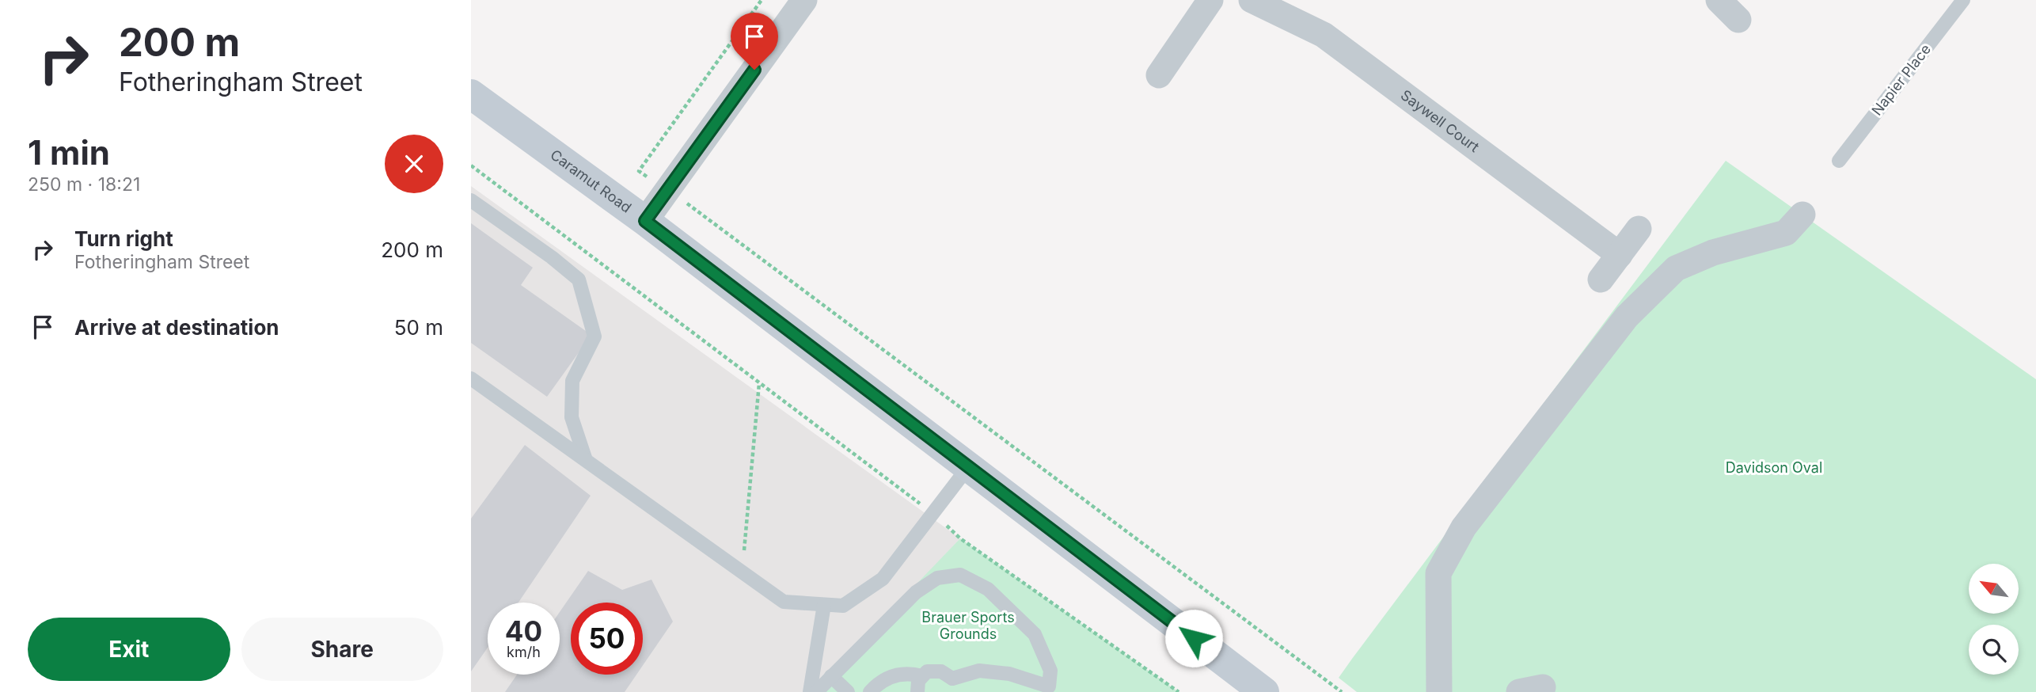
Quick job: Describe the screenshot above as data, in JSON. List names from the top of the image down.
{
  "streets": {
    "main road": ["Caramut Road"],
    "street": ["Saywell Court"],
    "lane": ["Napier Place"]
  },
  "parks": ["Davidson Oval", "Brauer Sports Grounds"],
  "north": "top left",
  "page": {
    "turn": ["200 m", "Fotheringham Street"],
    "heading": ["1 min", "250 m · 18:21"],
    "list": [
      {
        "name": "Turn right",
        "note": "Fotheringham Street",
        "value": "200 m"
      },
      {
        "name": "Arrive at destination",
        "value": "50 m"
      }
    ],
    "speed": "40 km/h",
    "limit": "50",
    "buttons": ["Exit", "Share"]
  }
}
